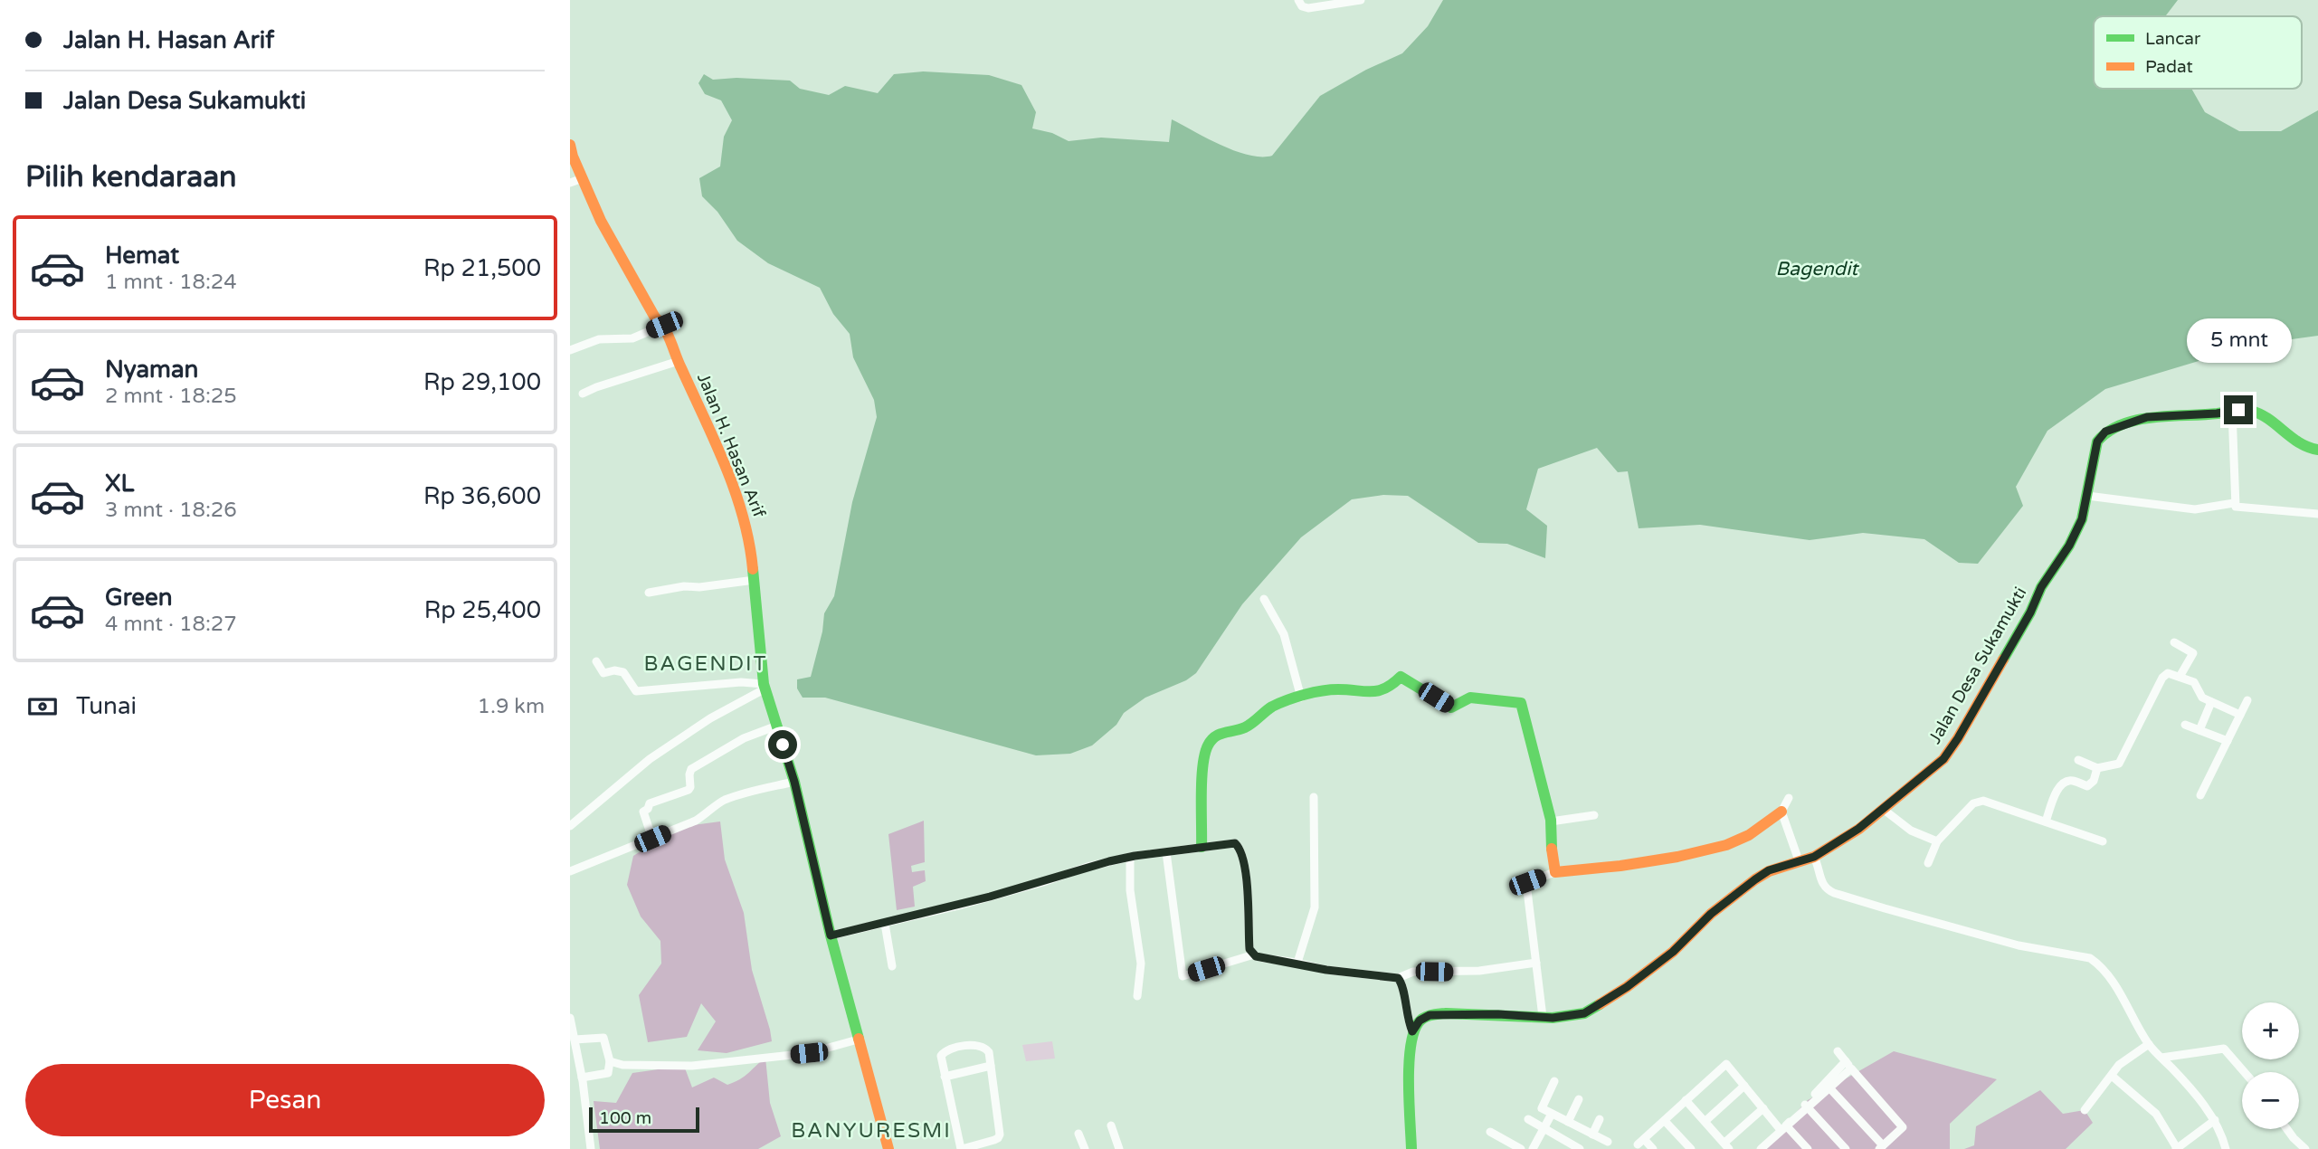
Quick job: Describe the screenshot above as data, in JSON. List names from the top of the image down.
{
  "streets": {
    "street": ["Jalan H. Hasan Arif", "Jalan Desa Sukamukti"]
  },
  "districts": ["BAGENDIT", "BANYURESMI"],
  "water": ["Bagendit"],
  "legend": ["Lancar", "Padat"],
  "scale_bar": "100 m",
  "page": {
    "banner": ["Jalan H. Hasan Arif", "Jalan Desa Sukamukti"],
    "heading": "Pilih kendaraan",
    "list": [
      {
        "name": "Hemat",
        "note": "1 mnt · 18:24",
        "value": "Rp 21,500"
      },
      {
        "name": "Nyaman",
        "note": "2 mnt · 18:25",
        "value": "Rp 29,100"
      },
      {
        "name": "XL",
        "note": "3 mnt · 18:26",
        "value": "Rp 36,600"
      },
      {
        "name": "Green",
        "note": "4 mnt · 18:27",
        "value": "Rp 25,400"
      }
    ],
    "bubble": "5 mnt",
    "pay": ["Tunai", "1.9 km"],
    "map_buttons": ["+", "−"],
    "buttons": "Pesan",
    "scale": "100 m"
  }
}
